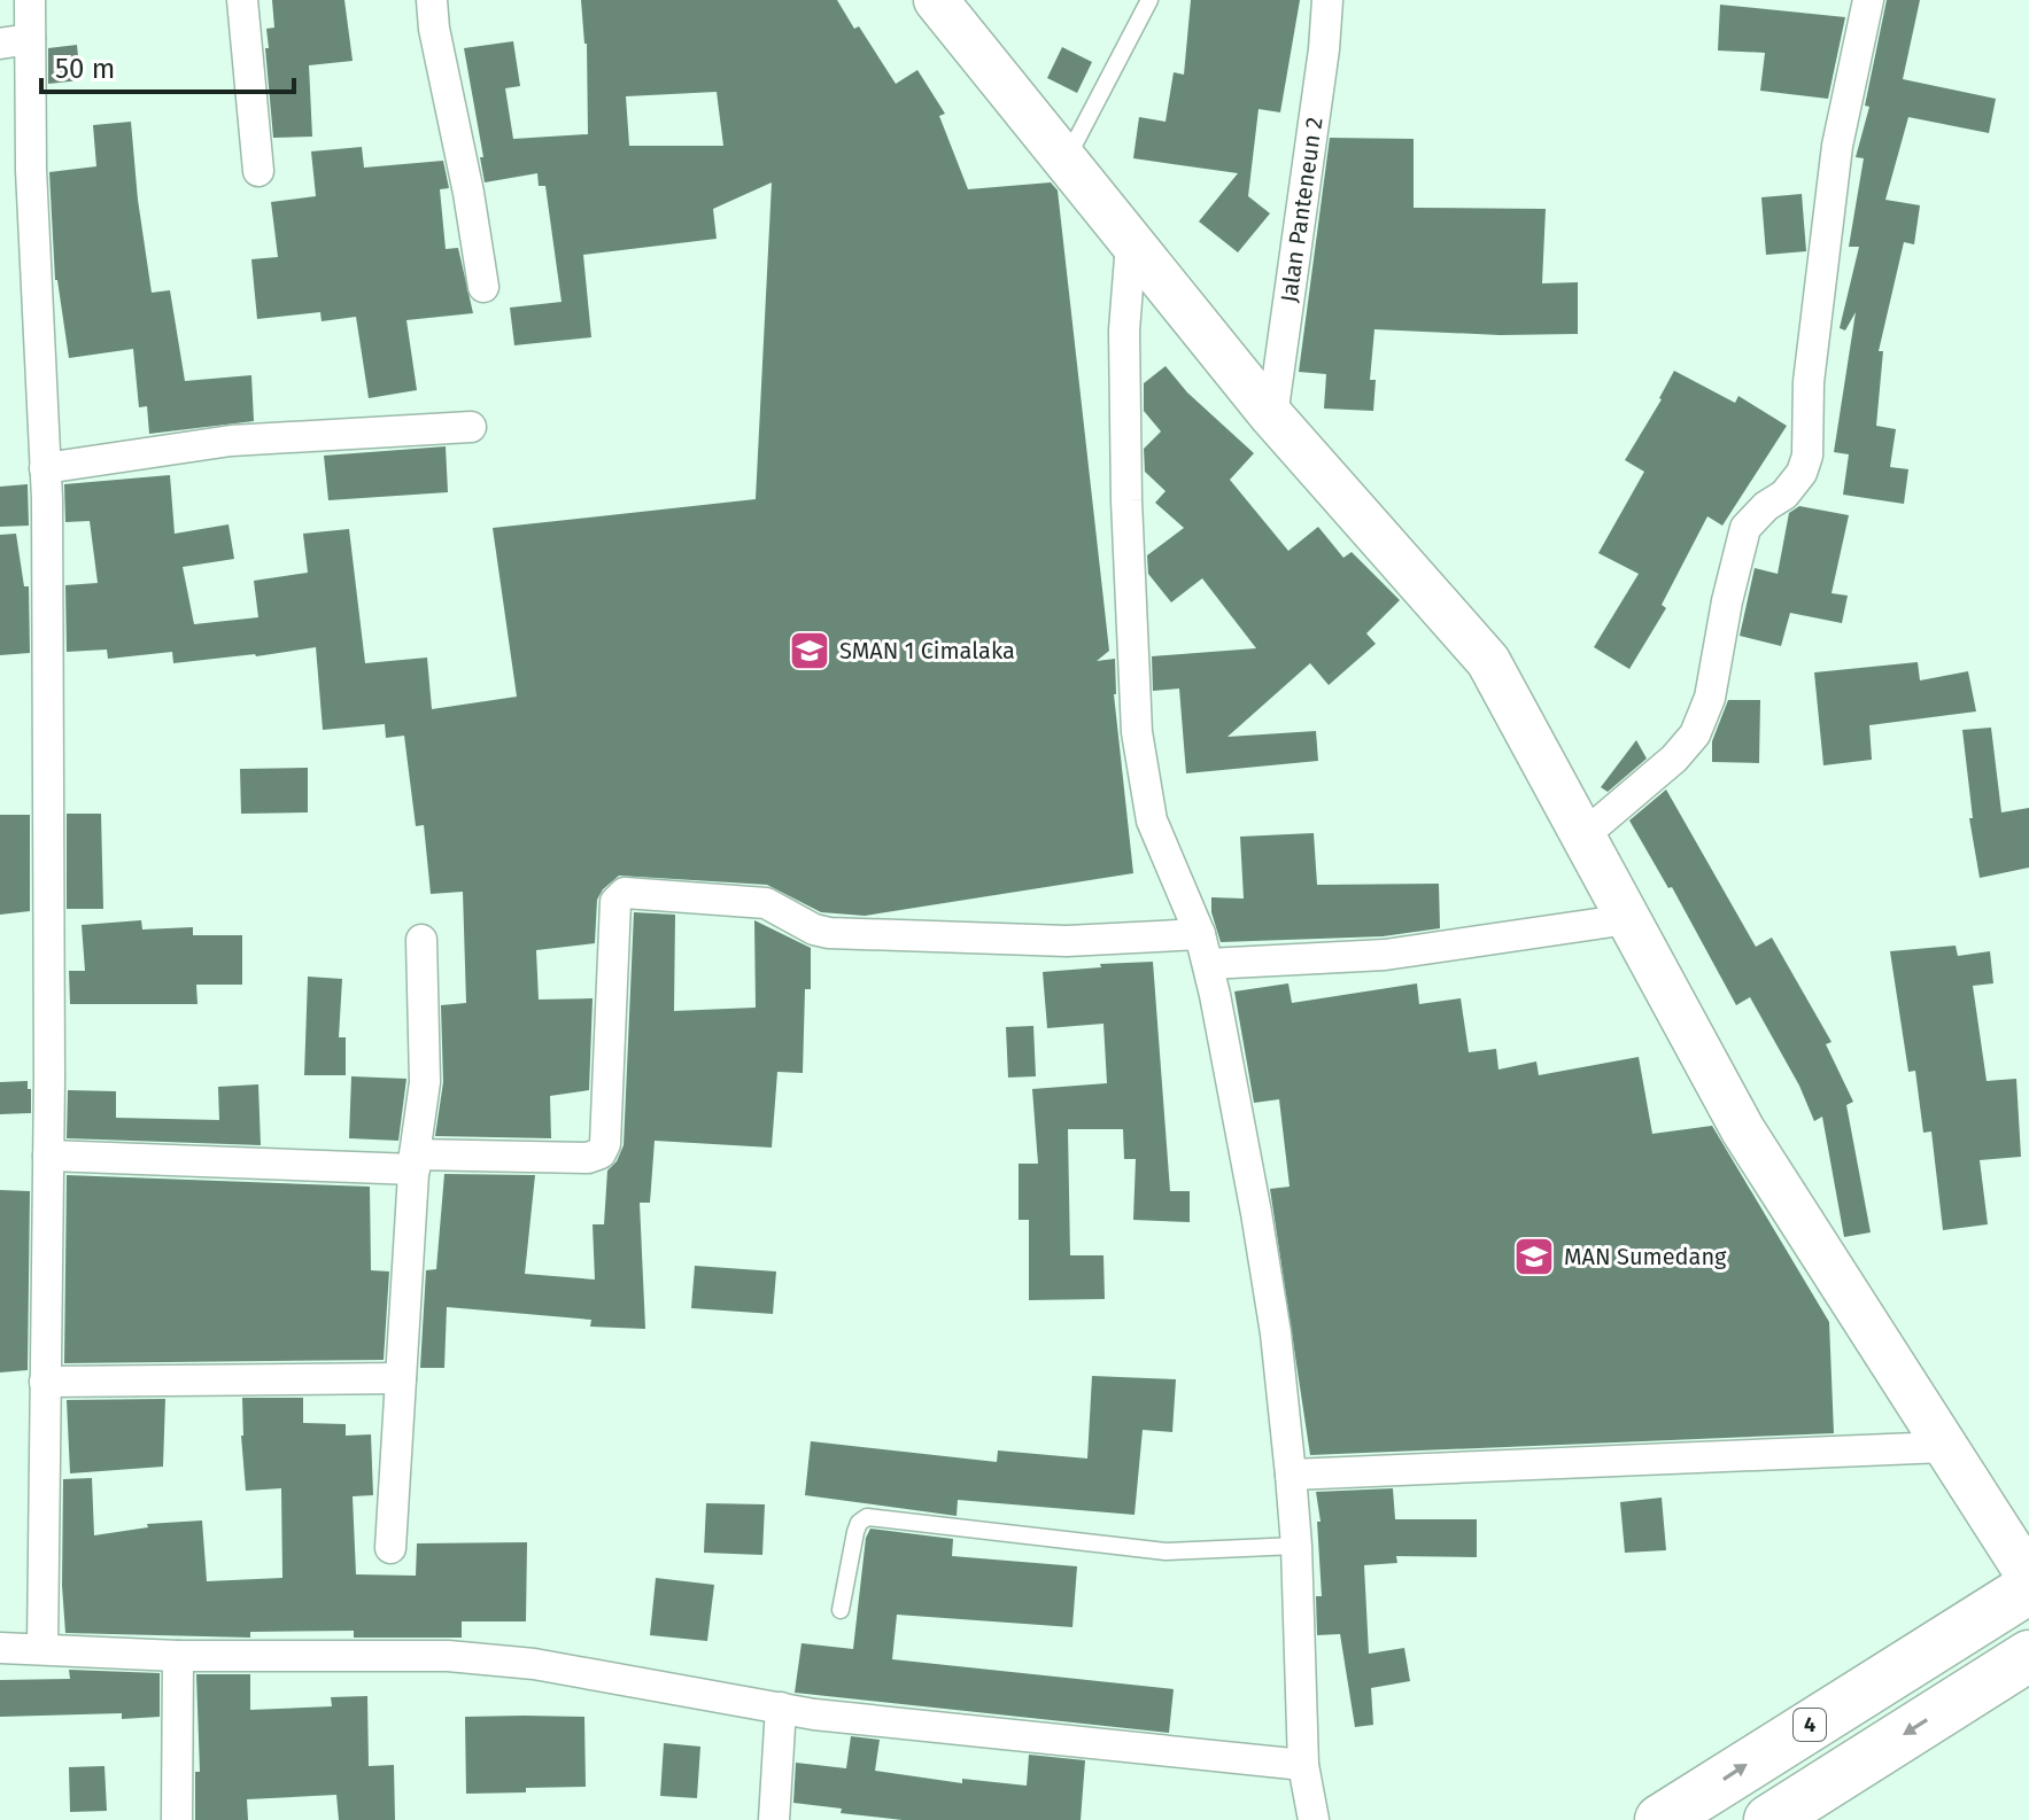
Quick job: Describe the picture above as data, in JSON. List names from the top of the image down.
{
  "streets": {
    "highway": ["4"],
    "street": ["Jalan Panteneun 2"]
  },
  "places": {
    "school or university": ["SMAN 1 Cimalaka", "MAN Sumedang"]
  },
  "scale_bar": "50 m"
}
